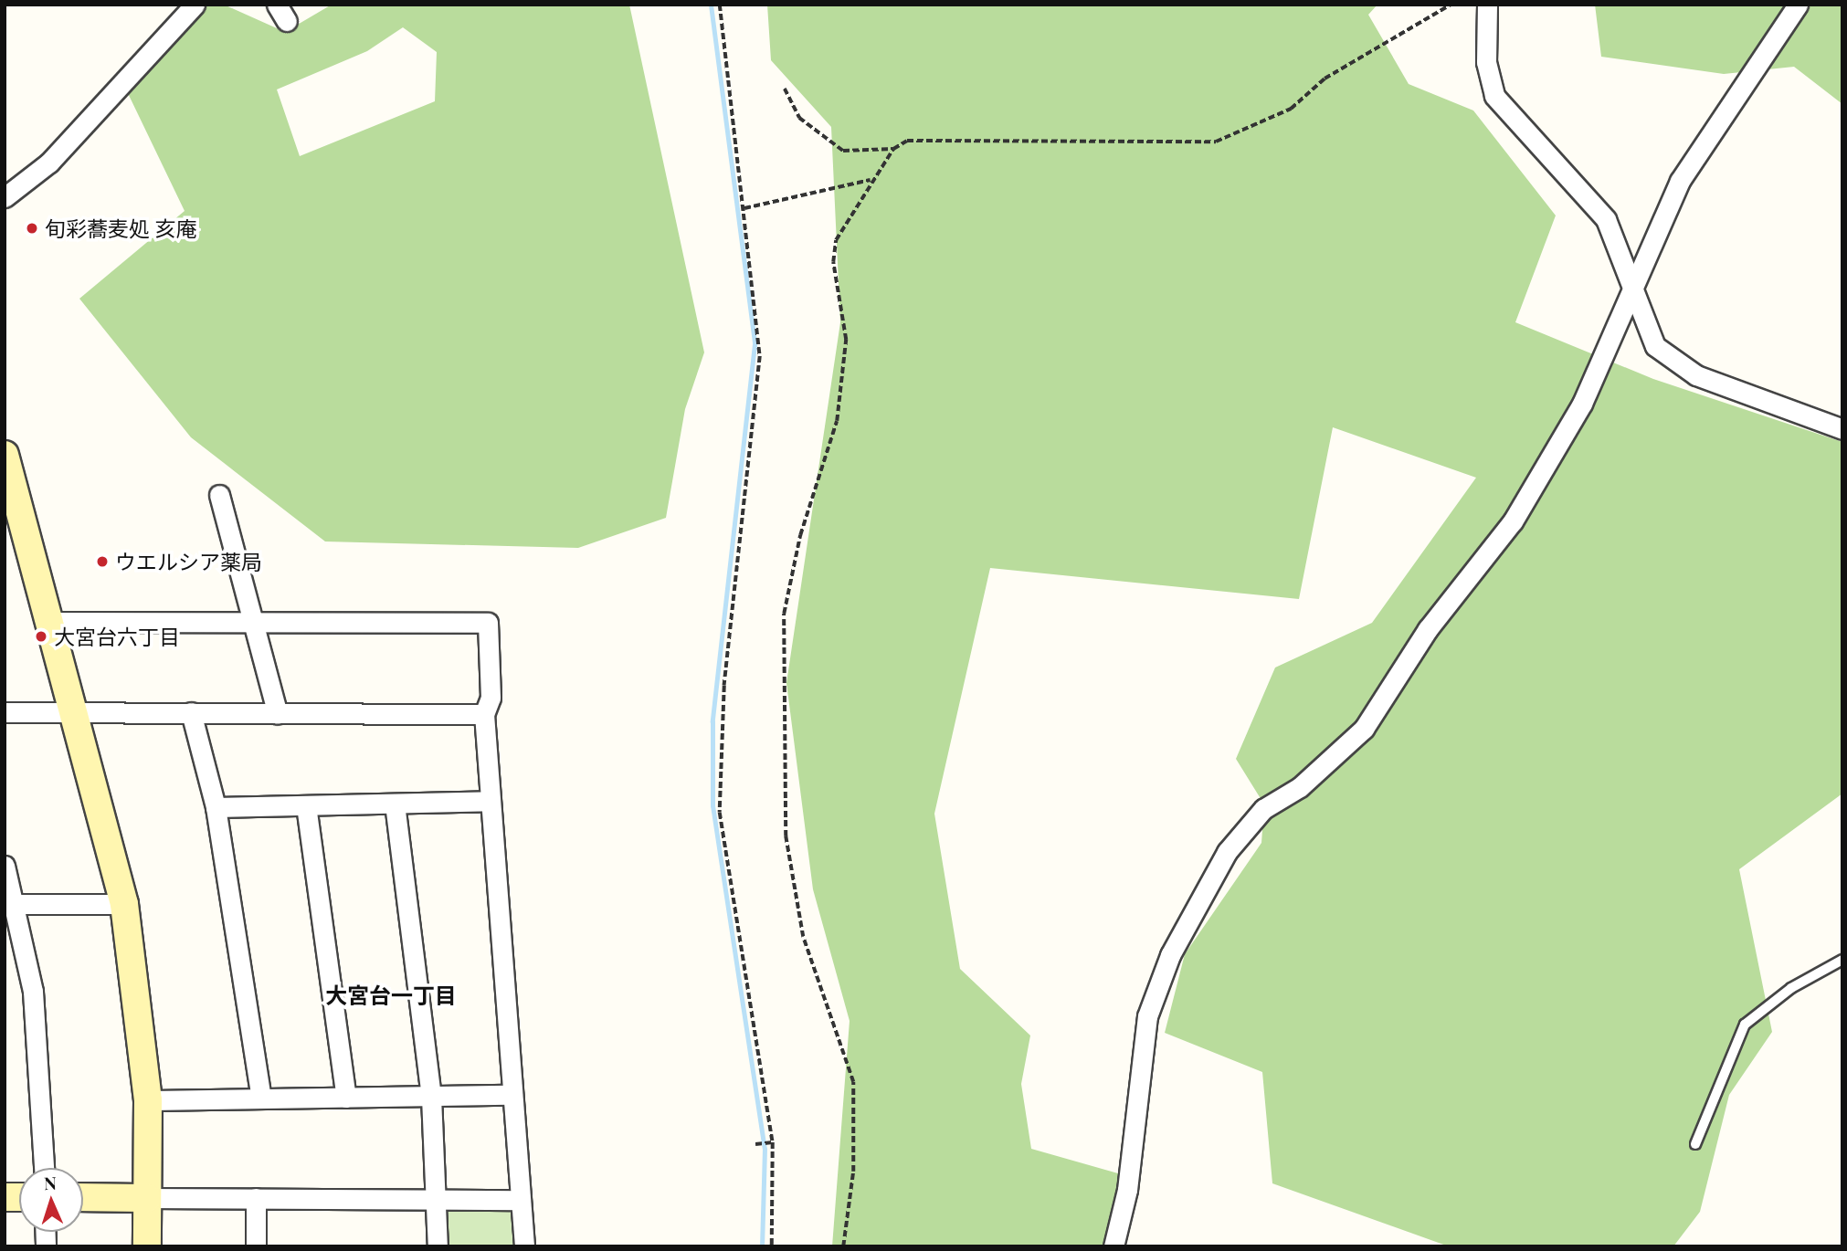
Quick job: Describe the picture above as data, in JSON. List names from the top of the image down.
{
  "districts": ["大宮台一丁目"],
  "places": ["旬彩蕎麦処 亥庵", "ウエルシア薬局", "大宮台六丁目"],
  "north": "top"
}
